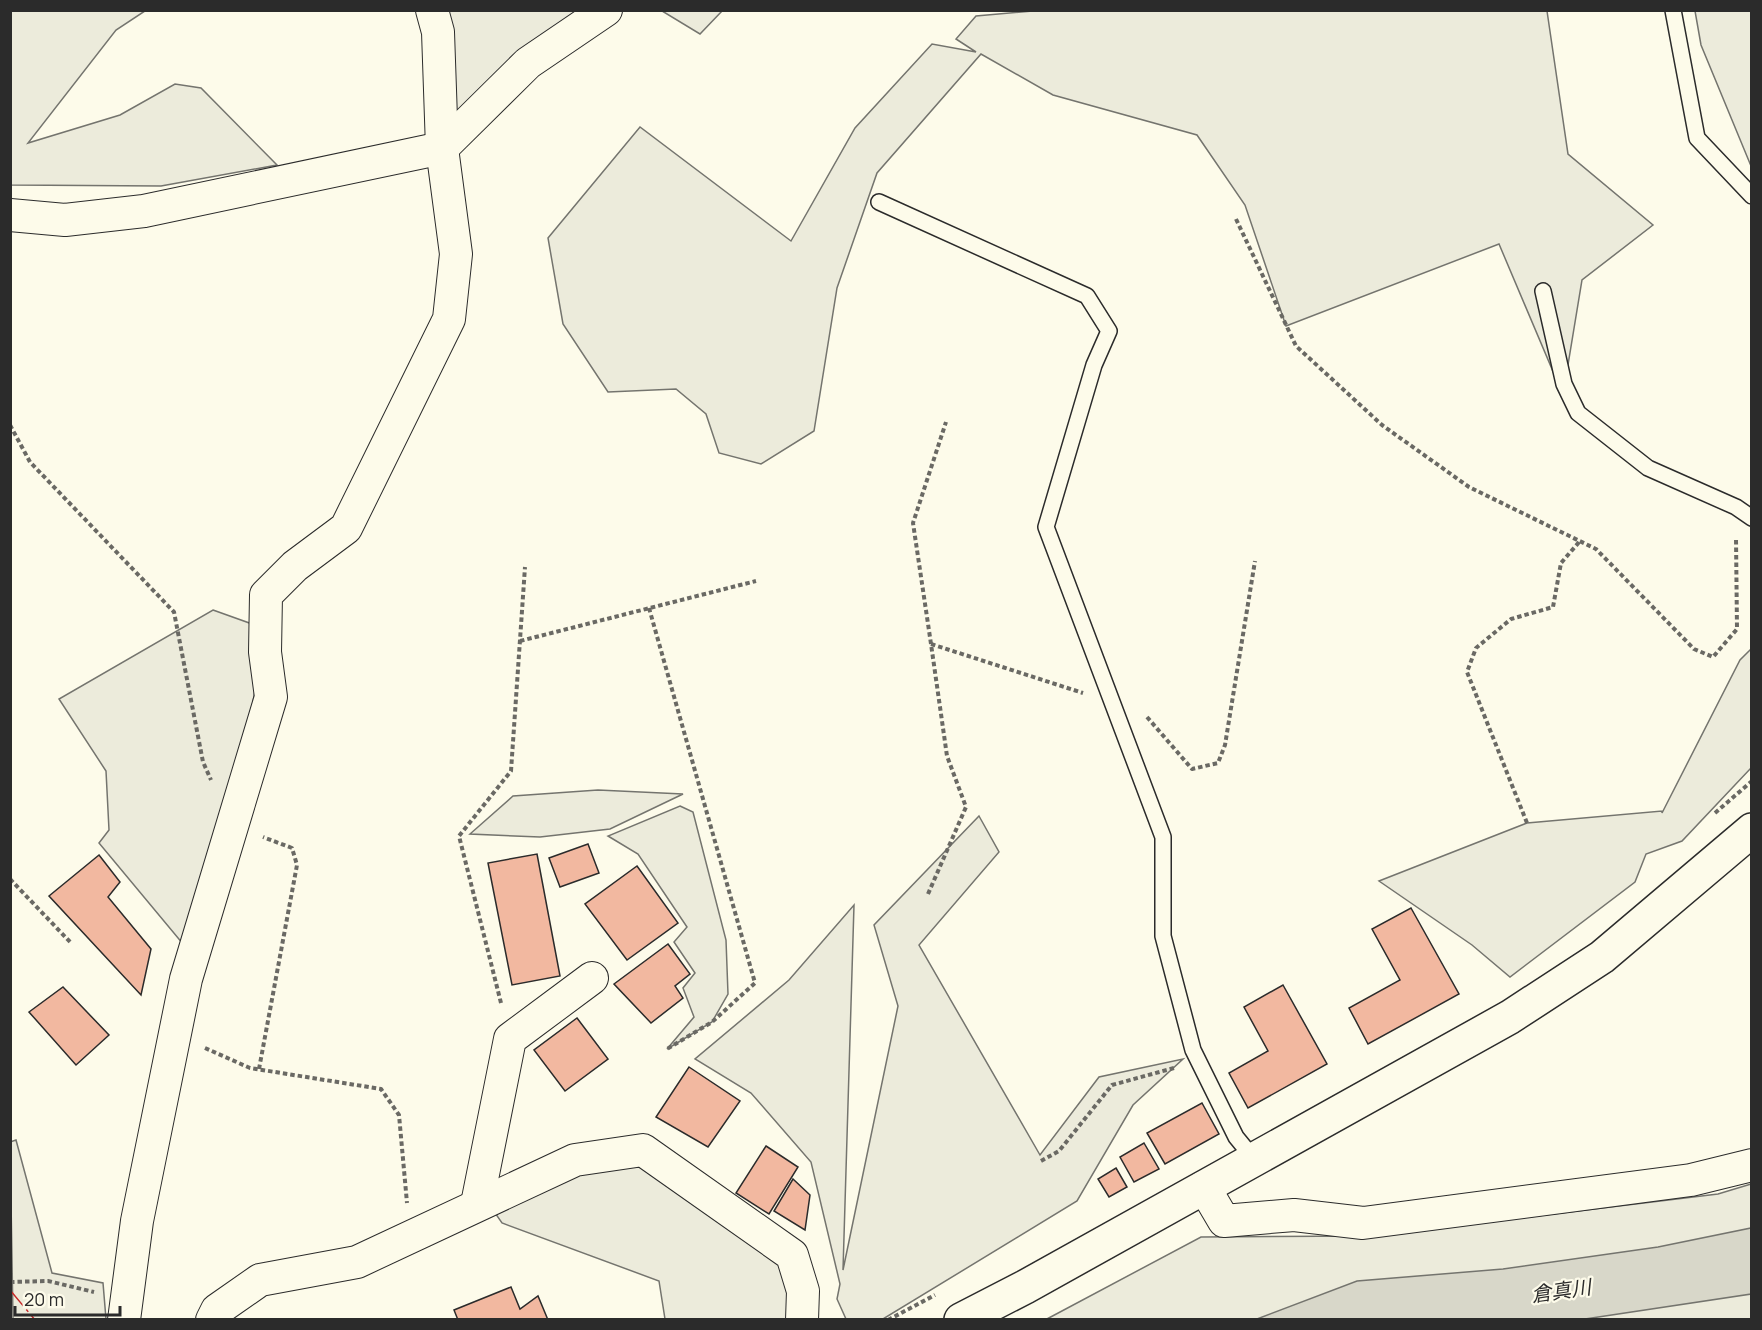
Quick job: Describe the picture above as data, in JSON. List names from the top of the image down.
{
  "water": ["倉真川"],
  "scale_bar": "20 m"
}
